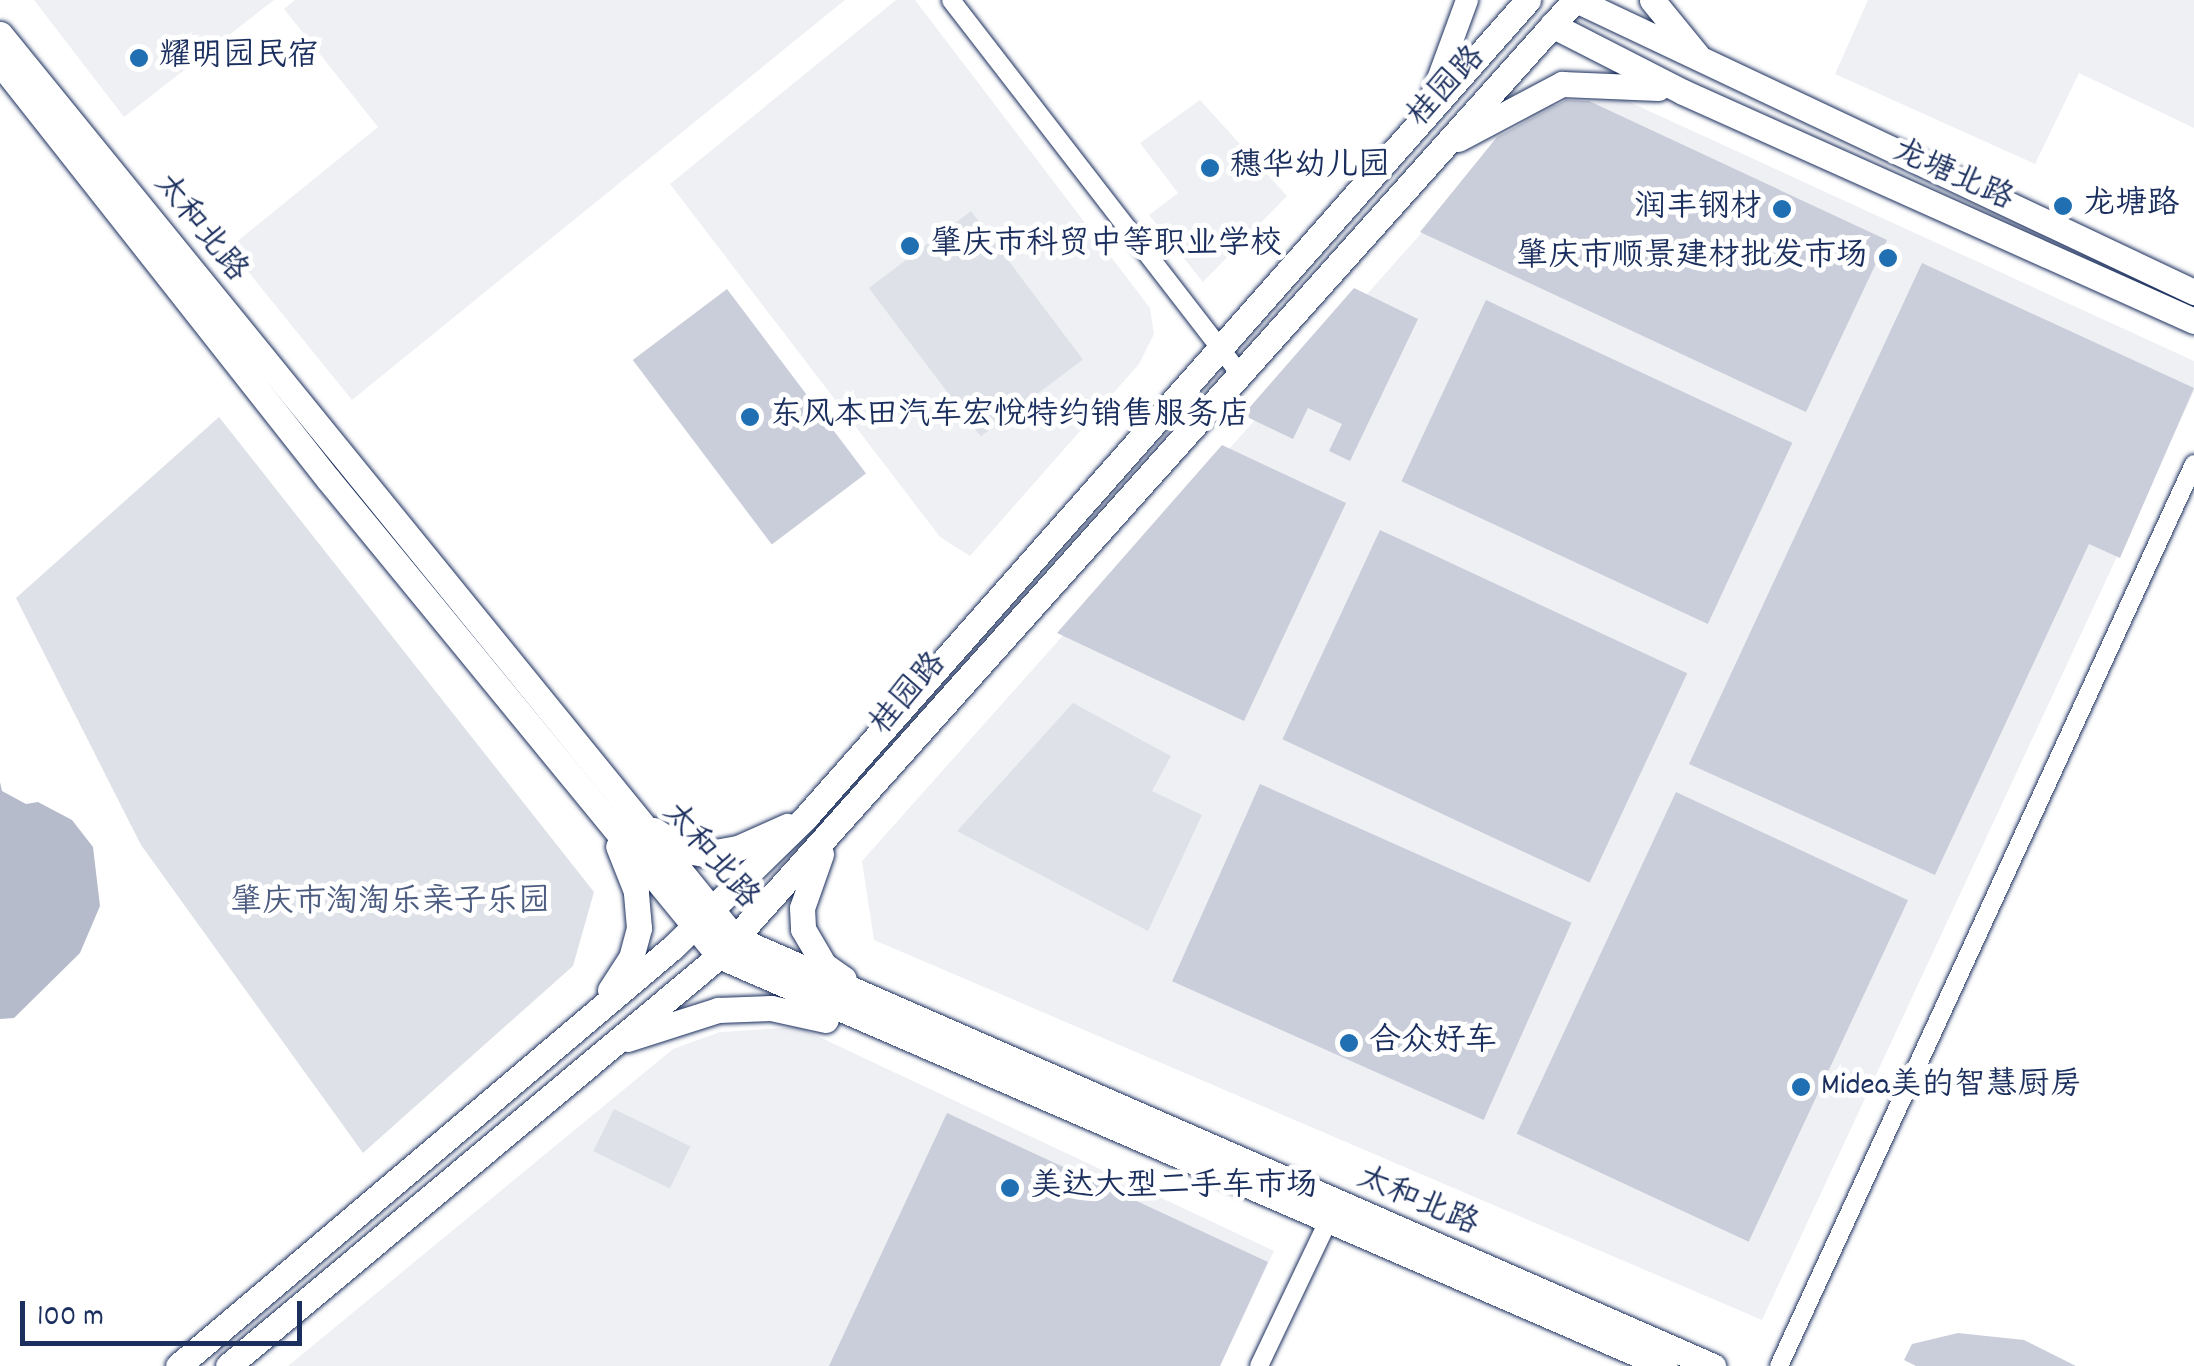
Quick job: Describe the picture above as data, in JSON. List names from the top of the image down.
{
  "streets": {
    "main road": ["桂园路", "龙塘北路", "太和北路"]
  },
  "crossings": [
    ["桂园路", "龙塘北路"],
    ["桂园路", "太和北路"]
  ],
  "parks": ["肇庆市淘淘乐亲子乐园"],
  "places": [
    "耀明园民宿",
    "穗华幼儿园",
    "龙塘路",
    "润丰钢材",
    "肇庆市科贸中等职业学校",
    "肇庆市顺景建材批发市场",
    "东风本田汽车宏悦特约销售服务店",
    "合众好车",
    "Midea美的智慧厨房",
    "美达大型二手车市场"
  ],
  "scale_bar": "100 m"
}
